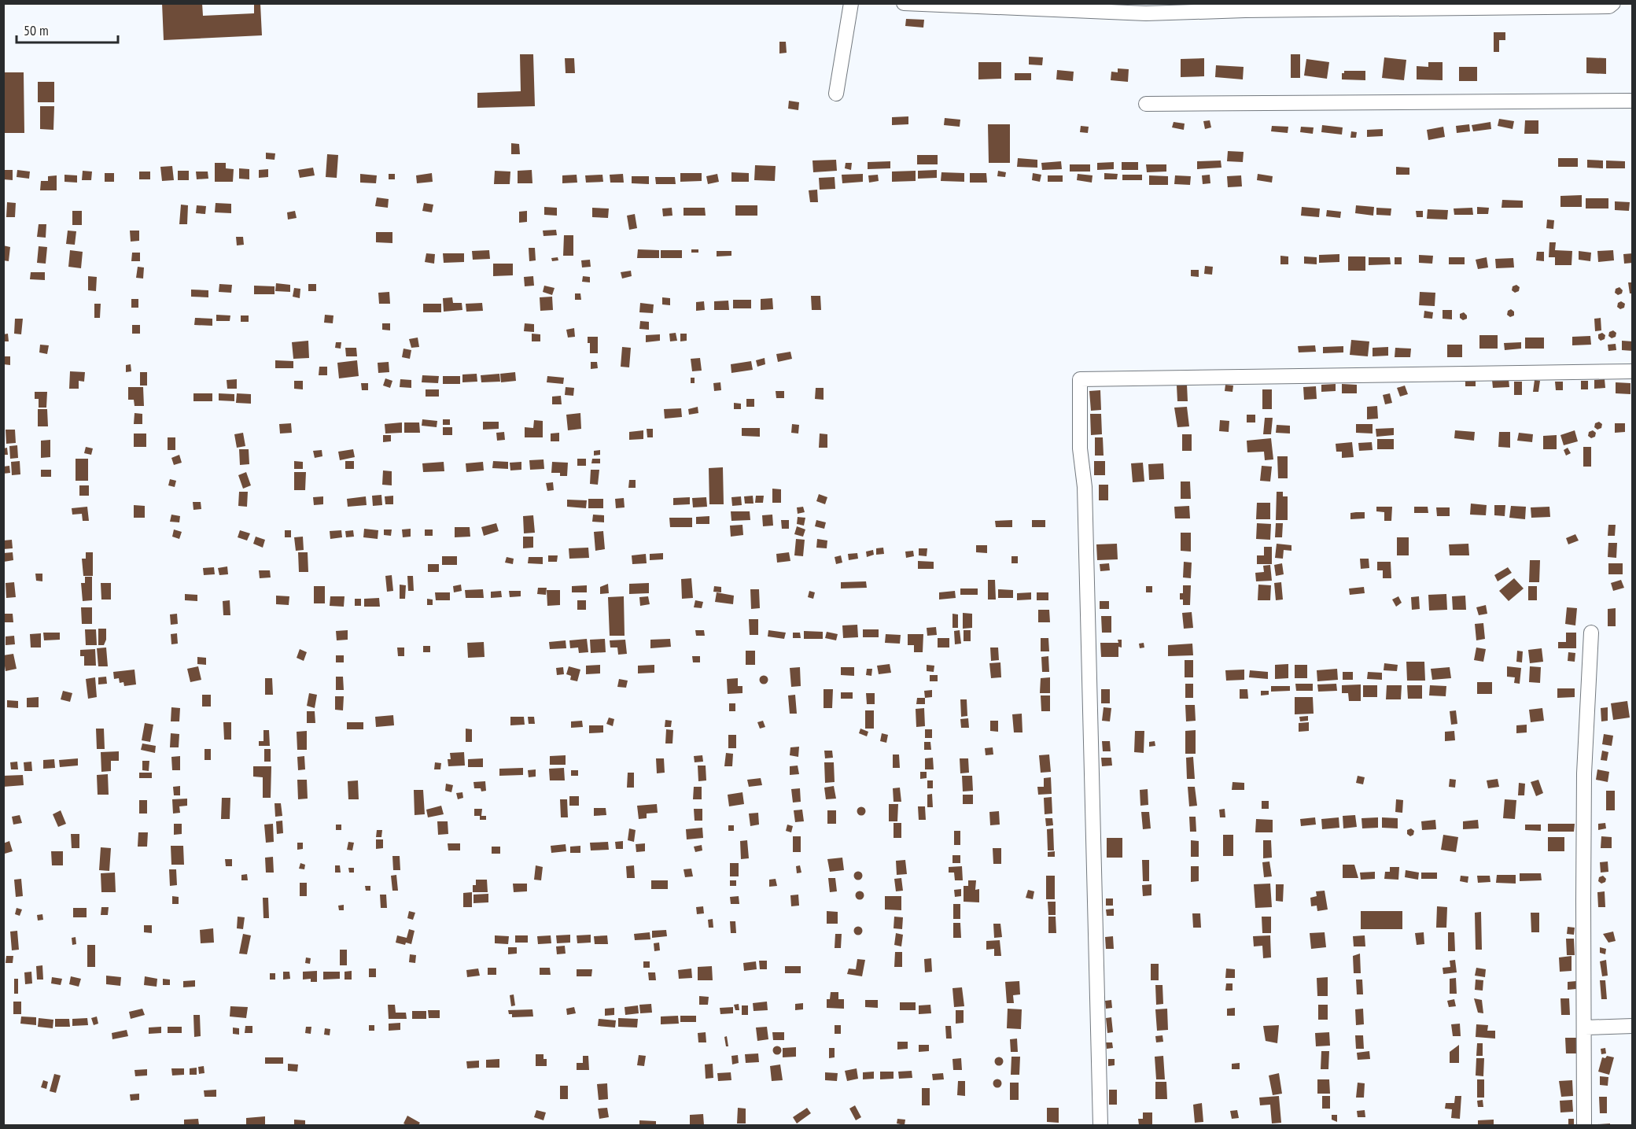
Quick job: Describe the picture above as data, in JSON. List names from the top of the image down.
{
  "scale_bar": "50 m"
}
